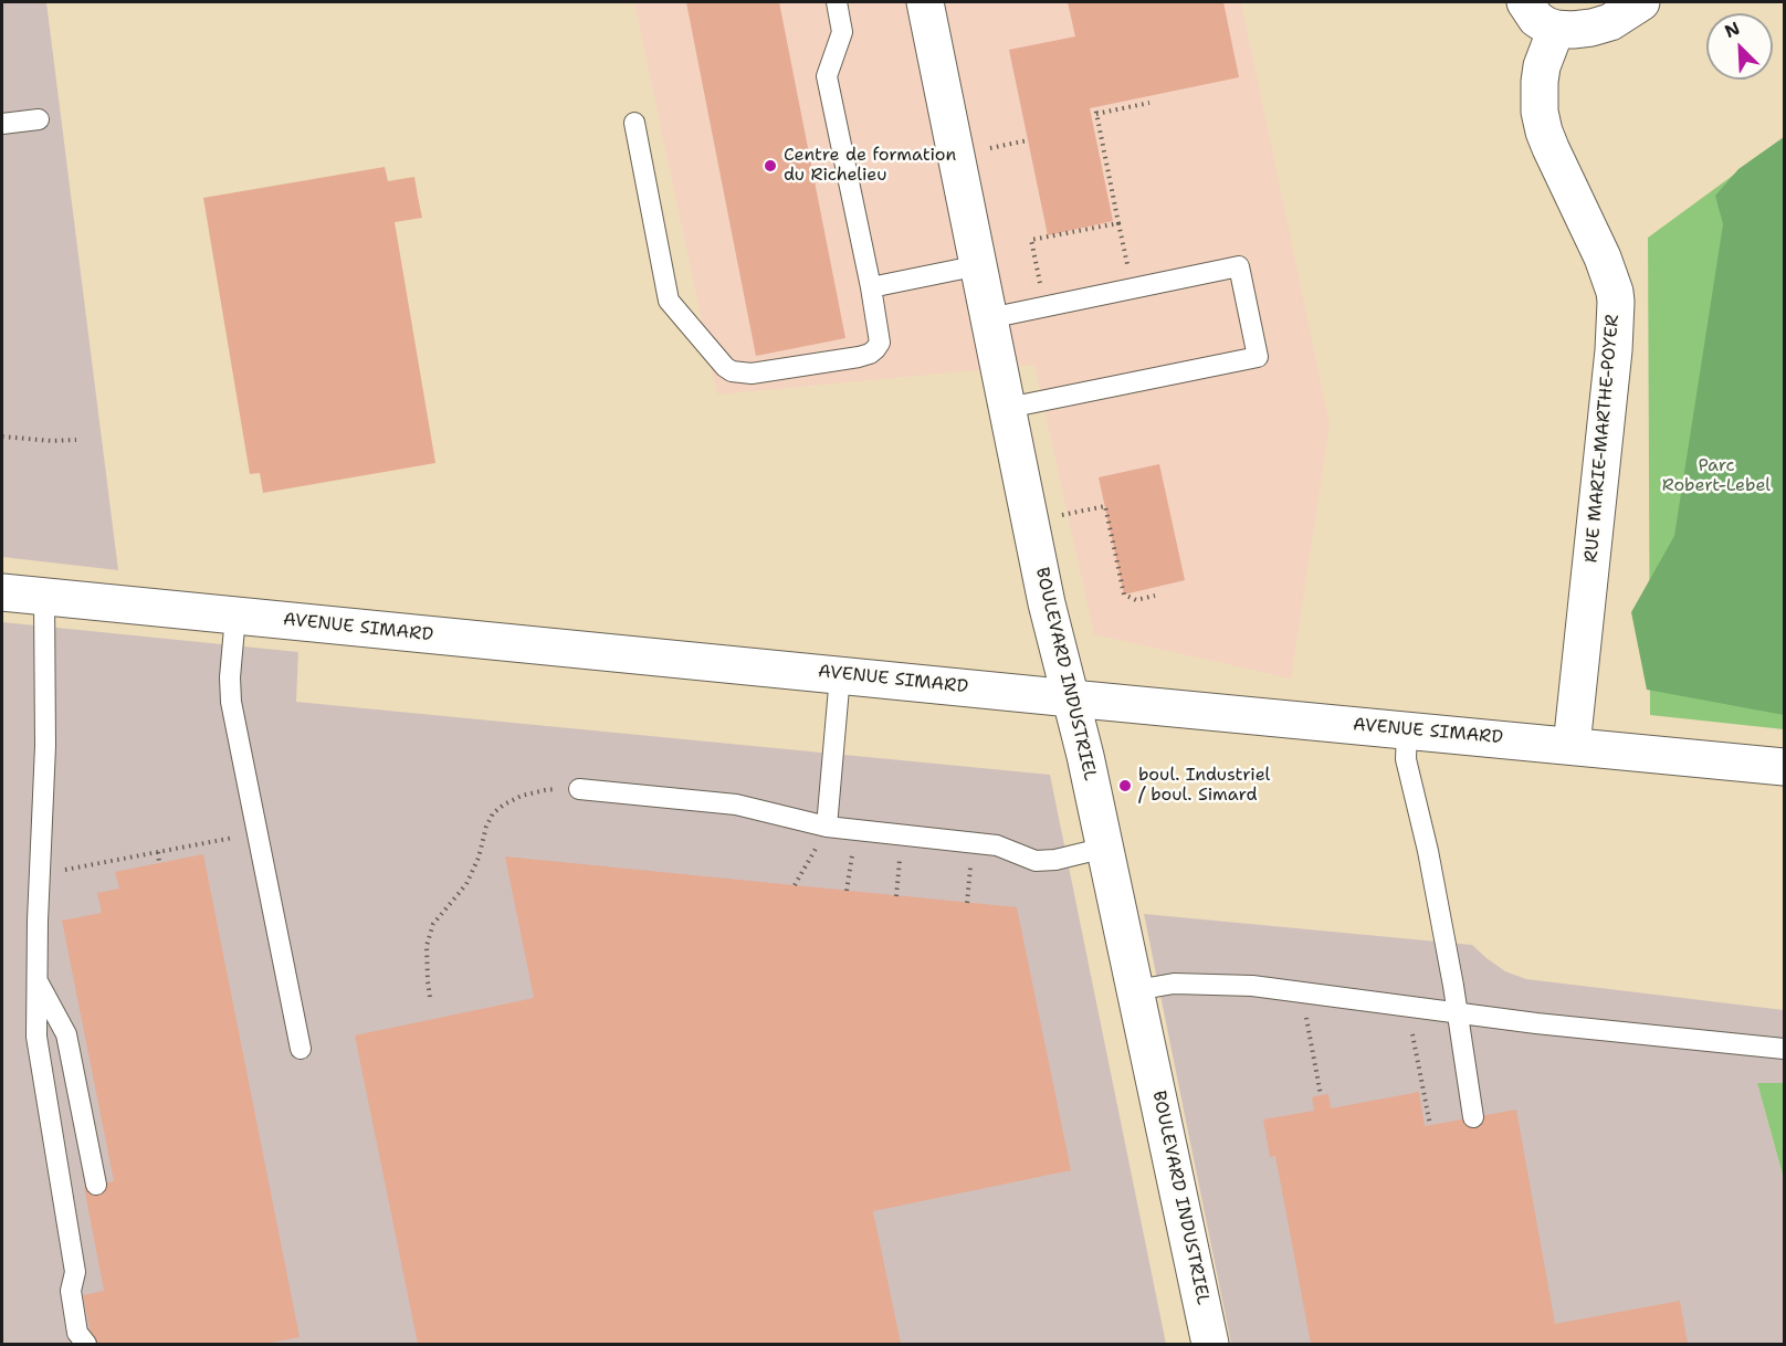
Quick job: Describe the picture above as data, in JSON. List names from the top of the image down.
{
  "streets": {
    "street": ["RUE MARIE-MARTHE-POYER", "AVENUE SIMARD", "BOULEVARD INDUSTRIEL"]
  },
  "crossings": [
    ["RUE MARIE-MARTHE-POYER", "AVENUE SIMARD"],
    ["AVENUE SIMARD", "BOULEVARD INDUSTRIEL"]
  ],
  "parks": ["Parc Robert-Lebel"],
  "places": ["Centre de formation du Richelieu", "boul. Industriel / boul. Simard"],
  "north": "top left"
}
